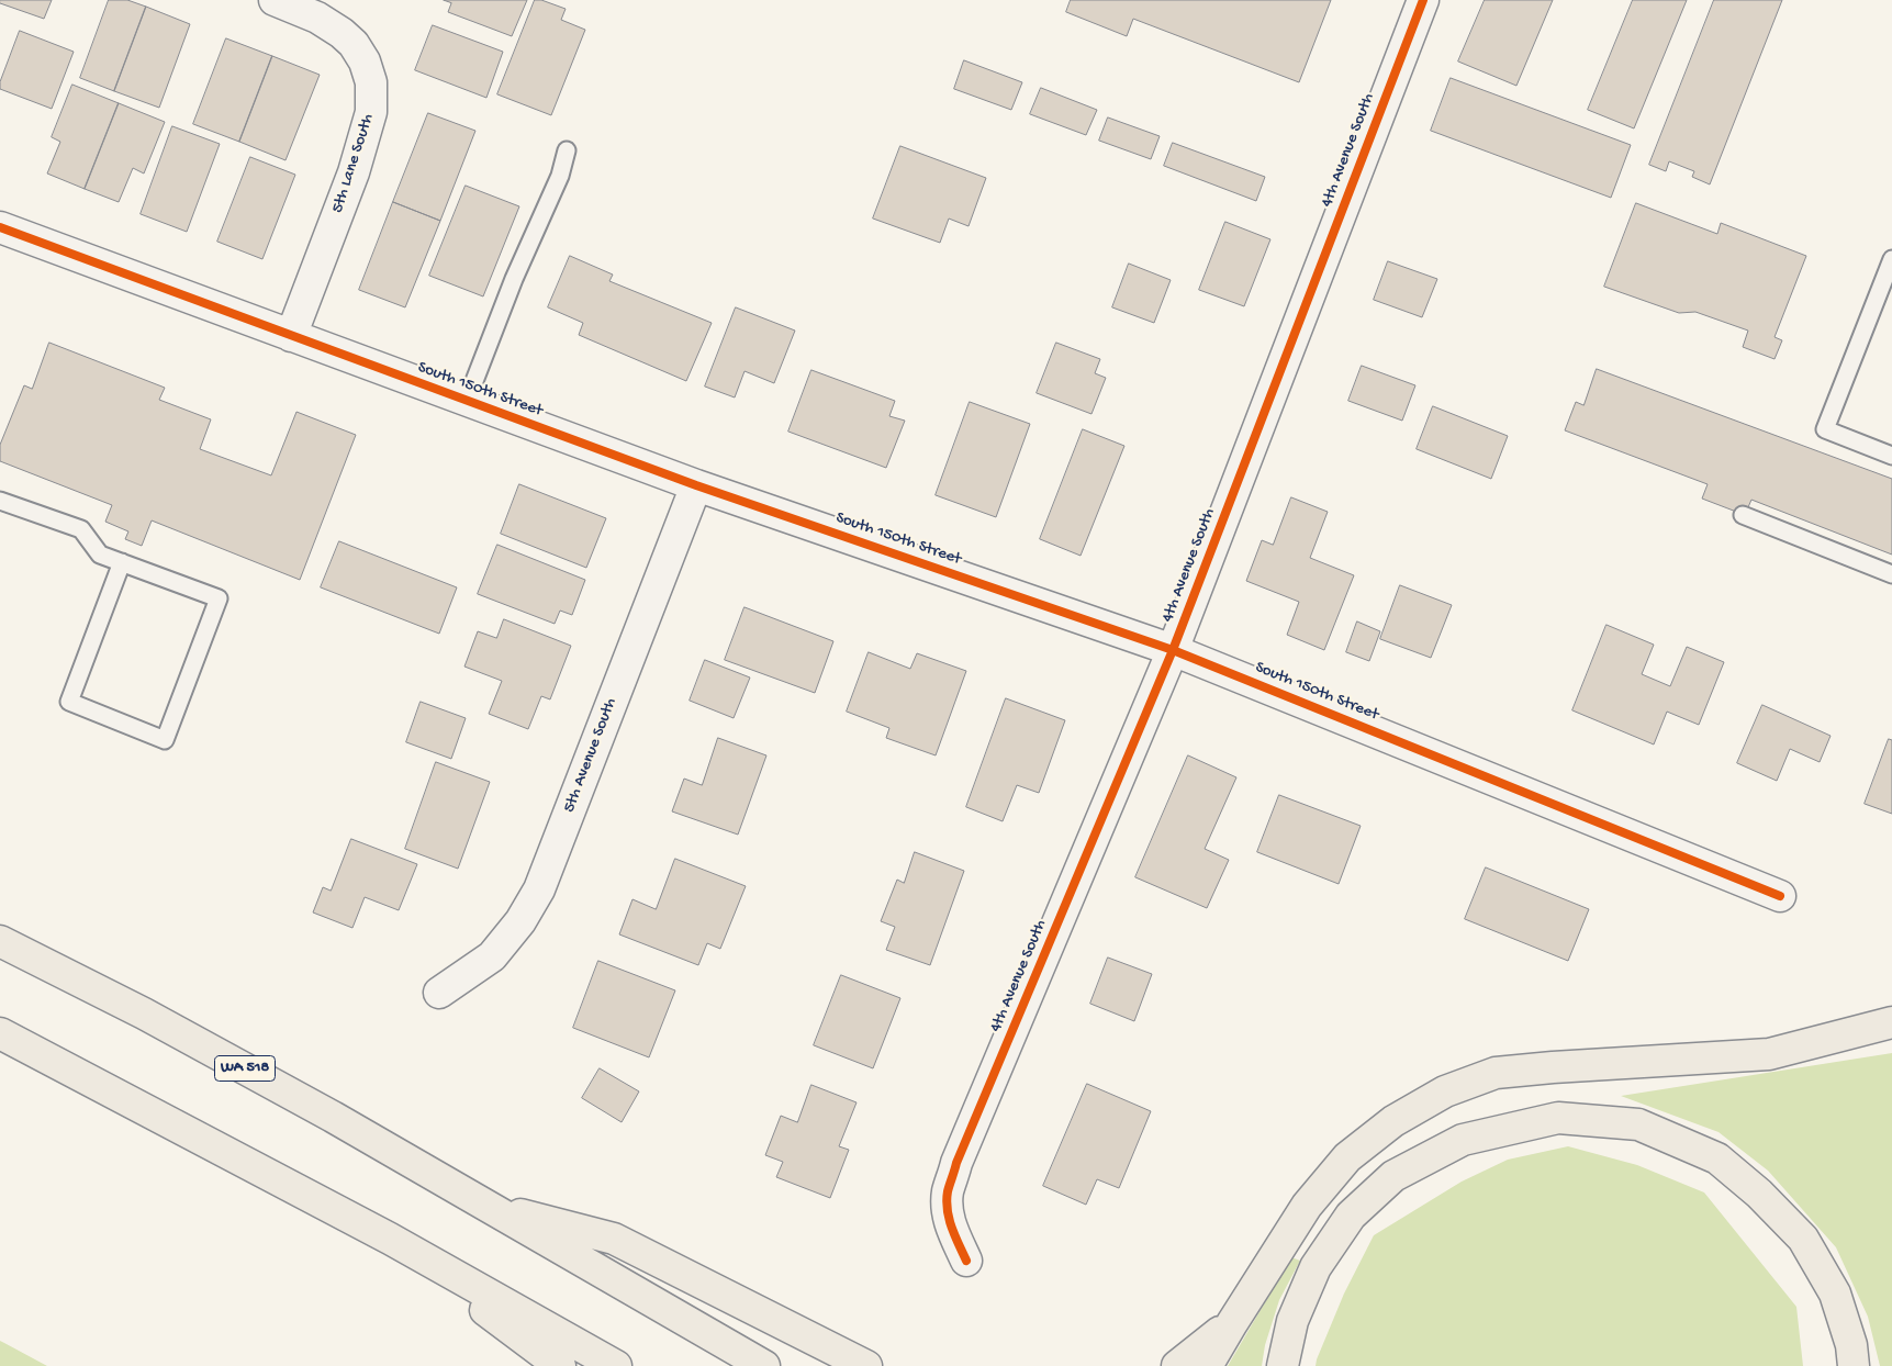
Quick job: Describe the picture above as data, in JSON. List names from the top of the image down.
{
  "streets": {
    "highway": ["WA 518"],
    "street": [
      "4th Avenue South",
      "5th Lane South",
      "South 150th Street",
      "5th Avenue South"
    ]
  },
  "crossings": [
    ["4th Avenue South", "South 150th Street"],
    ["5th Lane South", "South 150th Street"],
    ["South 150th Street", "5th Avenue South"]
  ]
}
